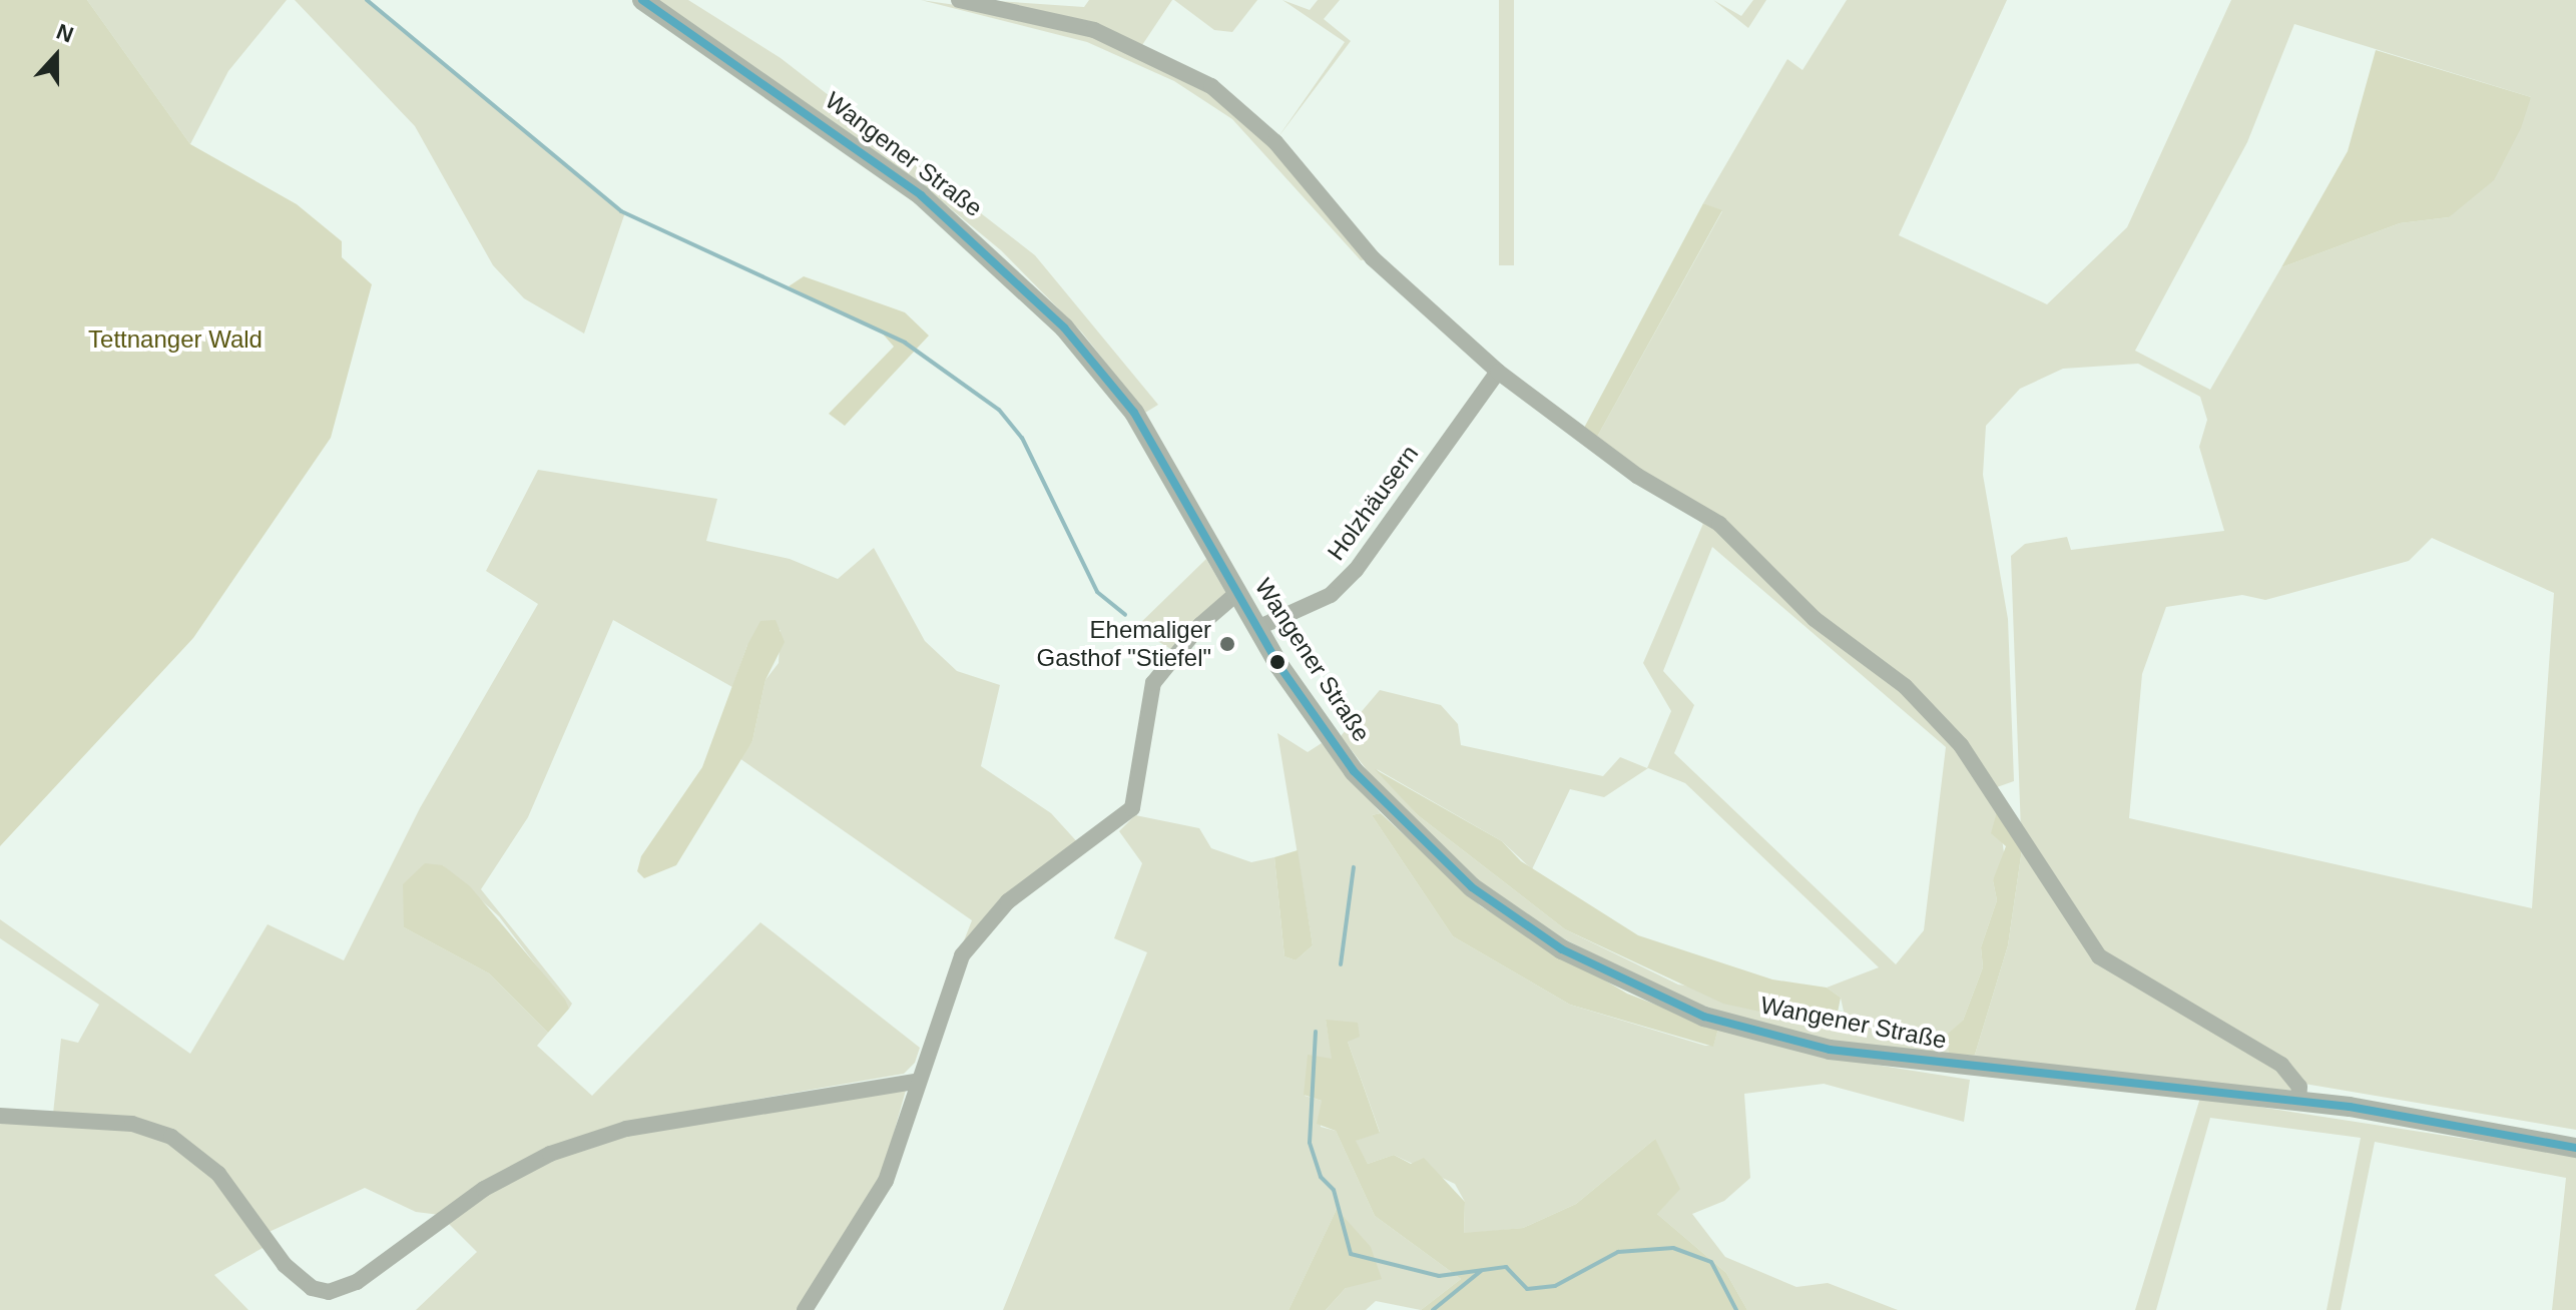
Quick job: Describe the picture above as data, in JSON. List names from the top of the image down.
{
  "streets": {
    "main road": ["Wangener Straße"],
    "street": ["Holzhäusern"]
  },
  "crossings": [
    ["Wangener Straße", "Holzhäusern"]
  ],
  "parks": ["Tettnanger Wald"],
  "places": ["Ehemaliger Gasthof \"Stiefel\""],
  "north": "top"
}
